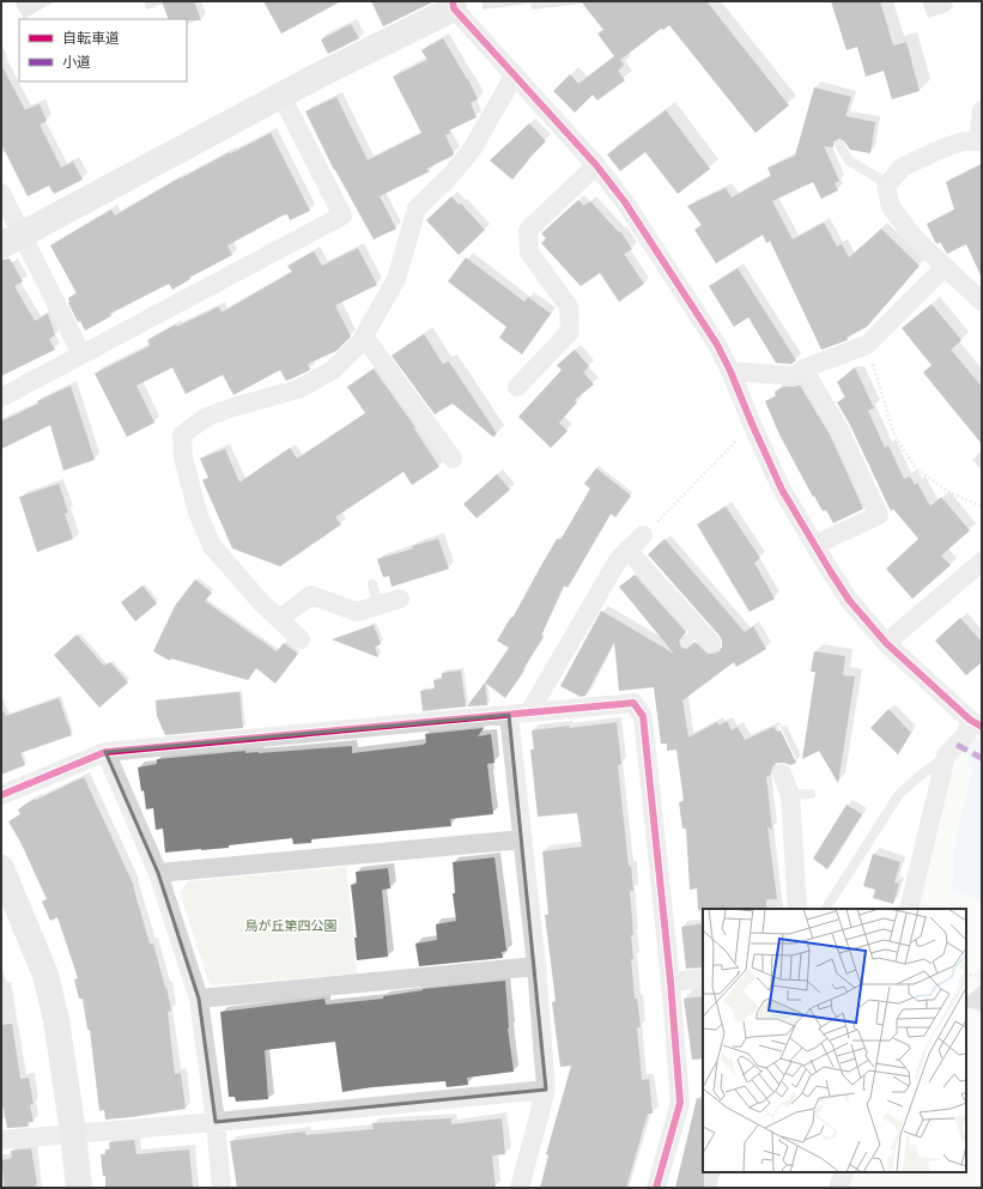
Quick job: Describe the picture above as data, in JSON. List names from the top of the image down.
{
  "parks": ["鳥が丘第四公園"],
  "legend": ["自転車道", "小道"]
}
